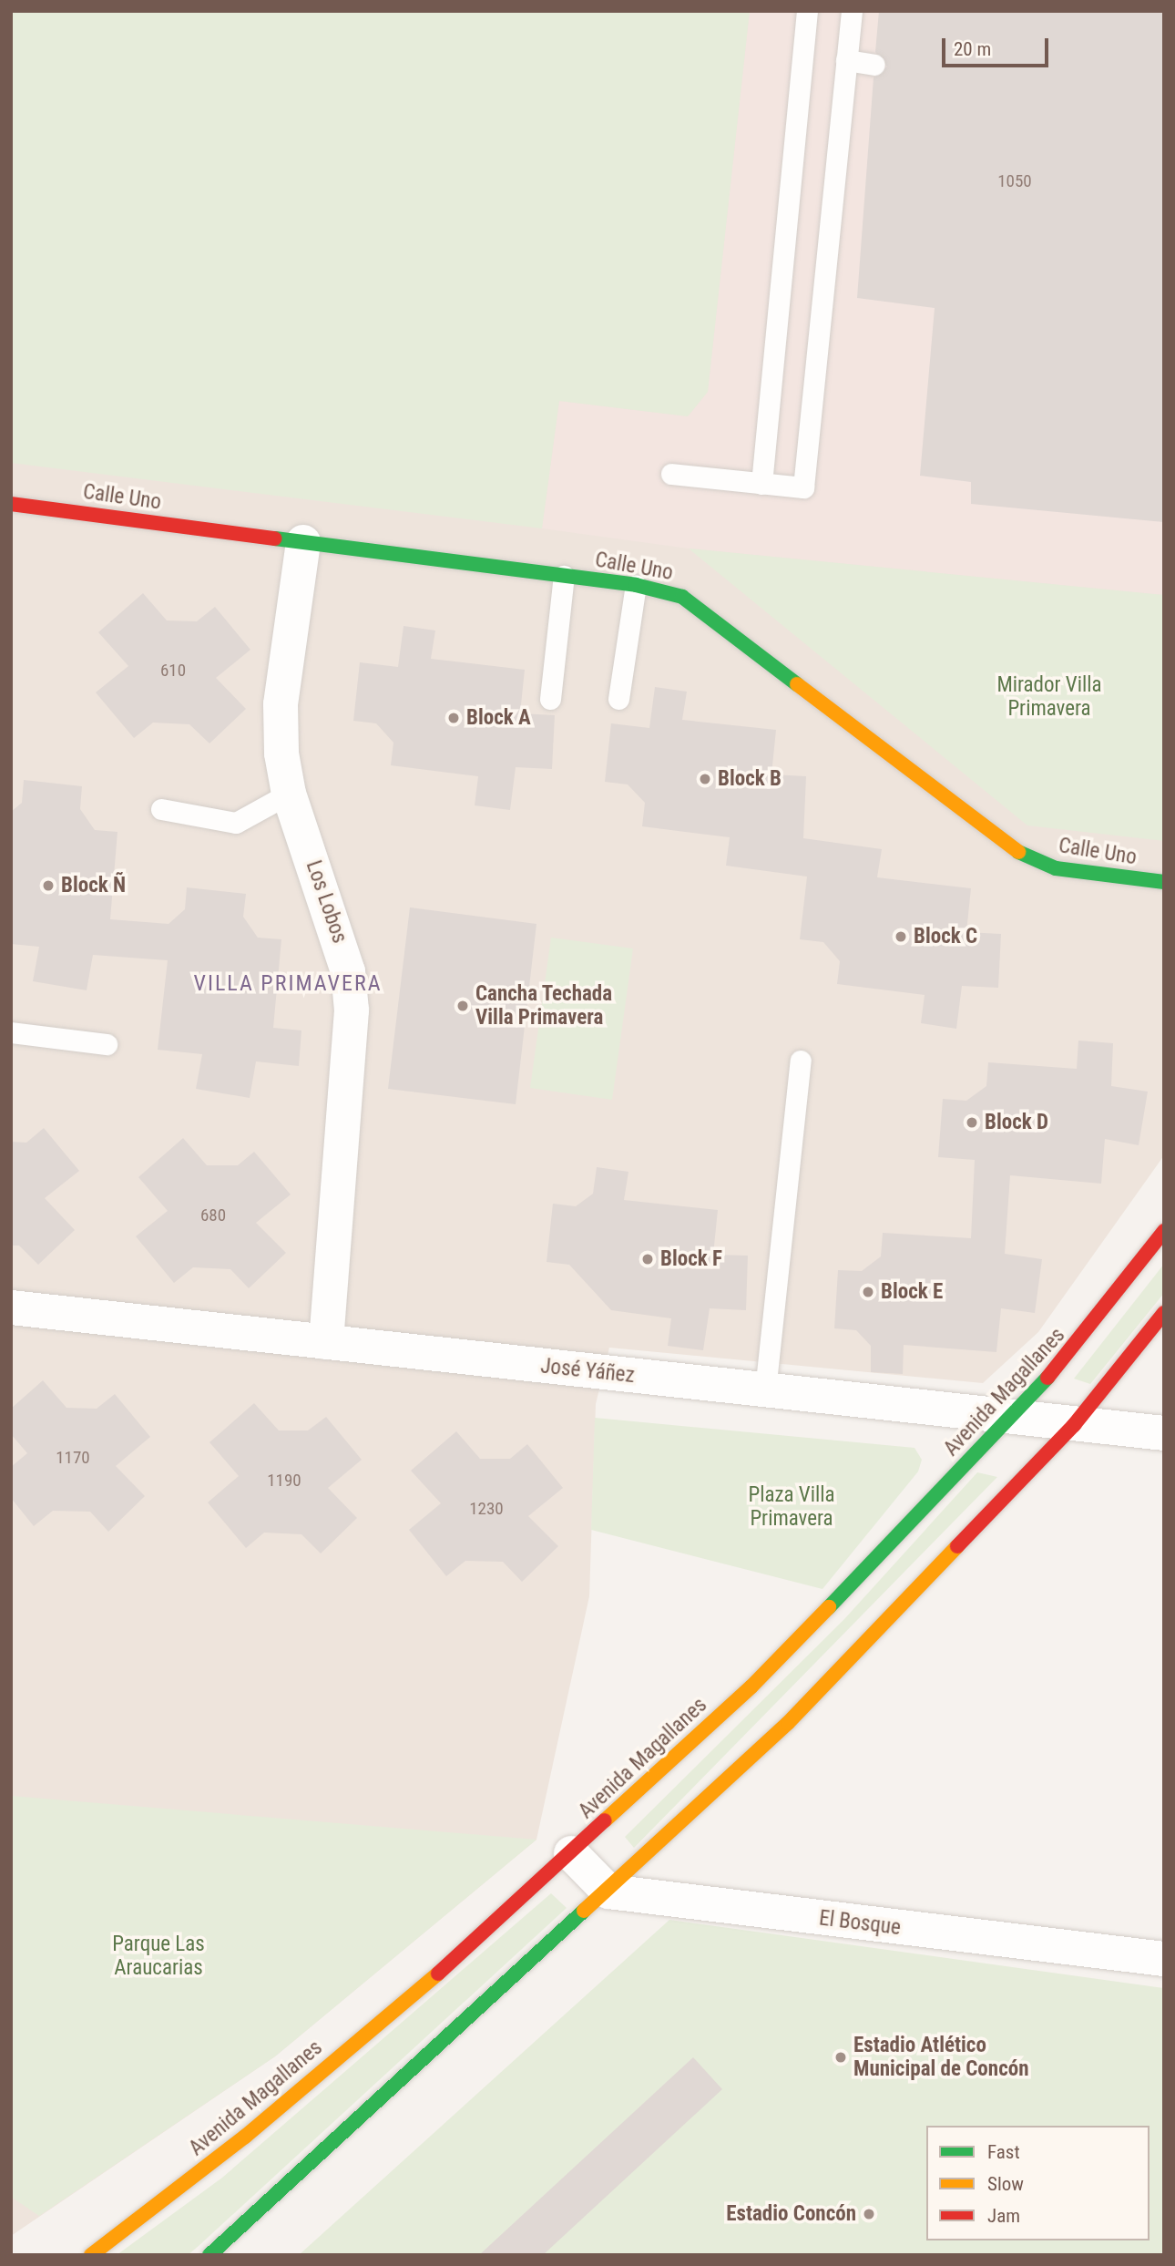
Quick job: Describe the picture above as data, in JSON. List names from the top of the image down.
{
  "streets": {
    "main road": ["Calle Uno", "Avenida Magallanes"],
    "street": ["Los Lobos", "José Yáñez", "El Bosque"]
  },
  "crossings": [
    ["Calle Uno", "Los Lobos"],
    ["Los Lobos", "José Yáñez"],
    ["José Yáñez", "Avenida Magallanes"]
  ],
  "districts": ["VILLA PRIMAVERA"],
  "parks": ["Mirador Villa Primavera", "Plaza Villa Primavera", "Parque Las Araucarias"],
  "places": [
    "Block A",
    "Block B",
    "Block Ñ",
    "Block C",
    "Cancha Techada Villa Primavera",
    "Block D",
    "Block F",
    "Block E",
    "Estadio Atlético Municipal de Concón",
    "Estadio Concón"
  ],
  "house_numbers": [
    "1050",
    "610",
    "680",
    "1170",
    "1190",
    "1230"
  ],
  "legend": ["Fast", "Slow", "Jam"],
  "scale_bar": "20 m"
}
